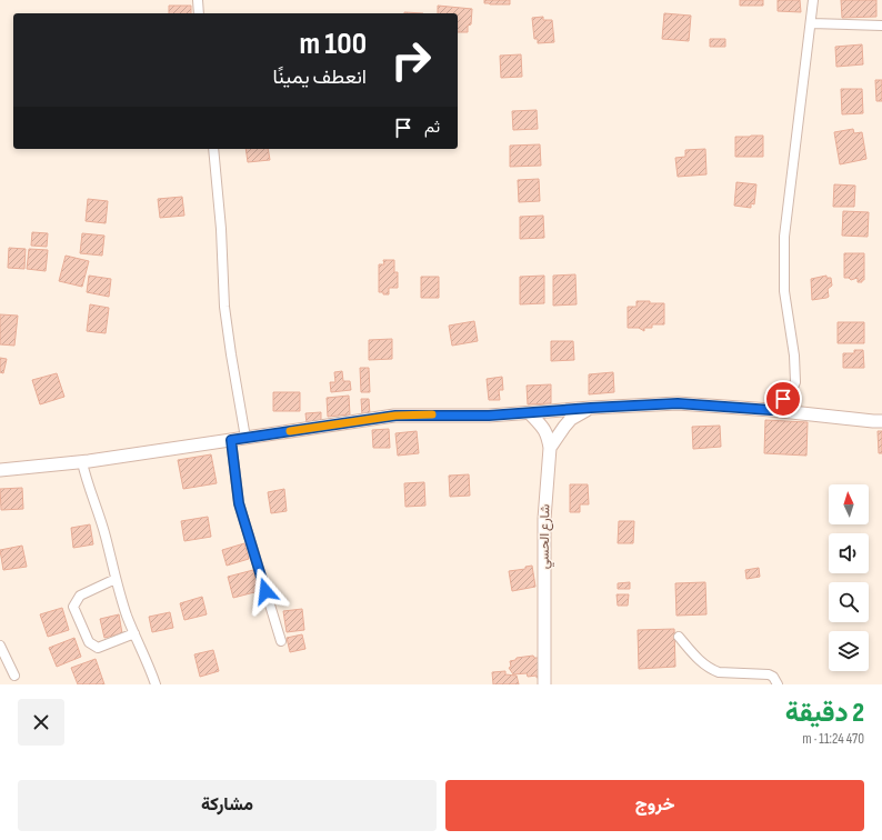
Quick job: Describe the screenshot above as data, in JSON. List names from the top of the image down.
{
  "streets": {
    "street": ["شارع الحسي"]
  },
  "north": "top",
  "page": {
    "turn": ["100 m", "انعطف يمينًا"],
    "then": "ثم",
    "heading": ["2 دقيقة", "470 m · 11:24"],
    "buttons": ["خروج", "مشاركة"]
  }
}
